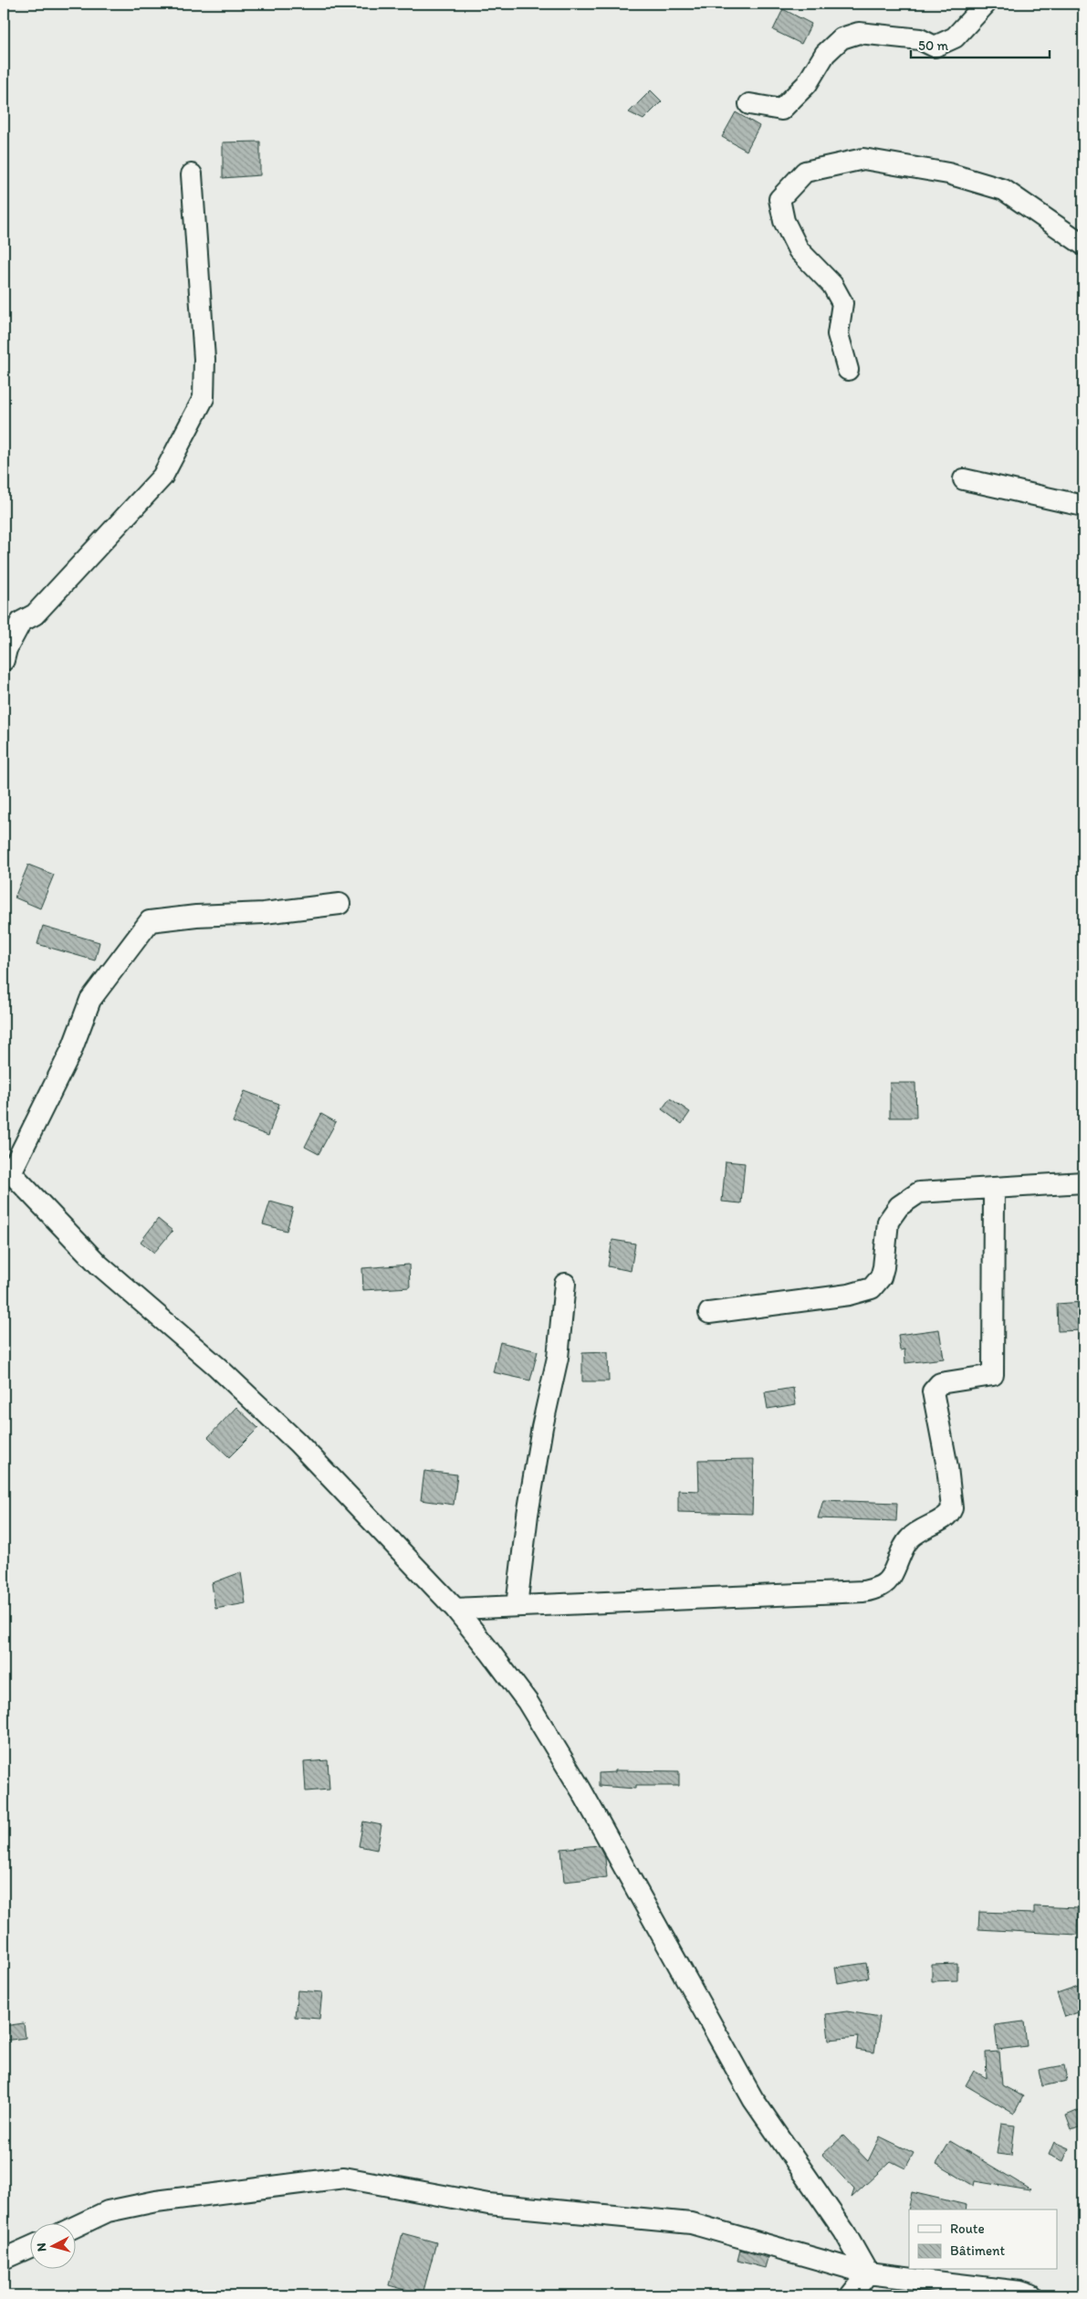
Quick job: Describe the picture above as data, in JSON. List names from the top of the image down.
{
  "legend": ["Route", "Bâtiment"],
  "scale_bar": "50 m",
  "north": "left"
}
